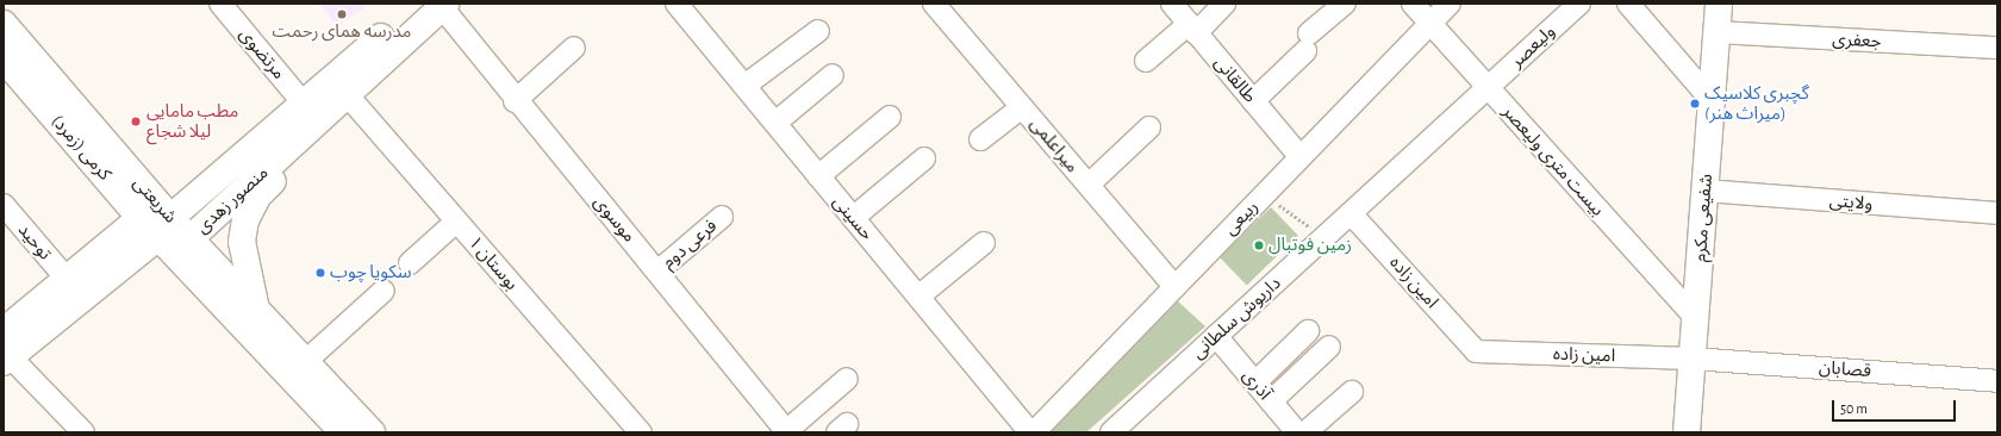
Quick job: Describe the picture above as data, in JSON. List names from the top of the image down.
{
  "streets": {
    "main road": [
      "کرمی (زمرد)",
      "شریعتی",
      "منصور زهدی",
      "شفیعی مکرم"
    ],
    "street": [
      "جعفری",
      "ولیعصر",
      "مرتضوی",
      "طالقانی",
      "میراعلمی",
      "بیست متری ولیعصر",
      "ولایتی",
      "حسینی",
      "ربیعی",
      "موسوی",
      "توحید",
      "فرعی دوم",
      "بوستان ۱",
      "امین زاده",
      "داریوش سلطانی",
      "امين زاده",
      "قصابان",
      "آذری"
    ]
  },
  "crossings": [
    ["جعفری", "شفیعی مکرم"],
    ["ولیعصر", "بیست متری ولیعصر"],
    ["ولیعصر", "داریوش سلطانی"],
    ["مرتضوی", "منصور زهدی"],
    ["طالقانی", "ربیعی"],
    ["میراعلمی", "ربیعی"],
    ["کرمی (زمرد)", "شریعتی"],
    ["کرمی (زمرد)", "منصور زهدی"],
    ["بیست متری ولیعصر", "ربیعی"],
    ["بیست متری ولیعصر", "شفیعی مکرم"],
    ["بیست متری ولیعصر", "داریوش سلطانی"],
    ["شریعتی", "منصور زهدی"],
    ["منصور زهدی", "موسوی"],
    ["منصور زهدی", "بوستان ۱"],
    ["ولایتی", "شفیعی مکرم"],
    ["حسینی", "ربیعی"],
    ["شفیعی مکرم", "امين زاده"],
    ["شفیعی مکرم", "قصابان"],
    ["موسوی", "فرعی دوم"],
    ["امین زاده", "داریوش سلطانی"],
    ["امین زاده", "امين زاده"],
    ["داریوش سلطانی", "آذری"],
    ["امين زاده", "قصابان"]
  ],
  "places": [
    "مدرسه همای رحمت",
    "گچبری کلاسیک (میراث هنر)",
    "مطب مامایی لیلا شجاع",
    "زمین فوتبال",
    "سکویا چوب"
  ],
  "scale_bar": "50 m"
}
